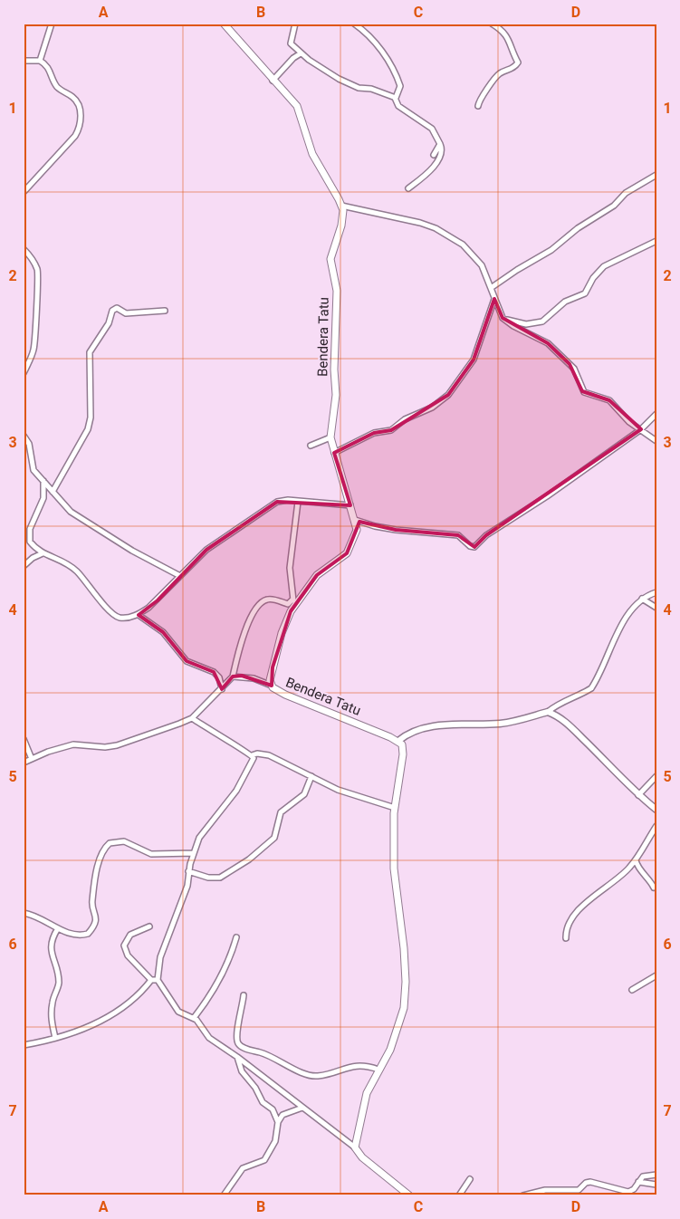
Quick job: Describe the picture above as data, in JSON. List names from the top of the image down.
{
  "streets": {
    "main road": ["Bendera Tatu"]
  },
  "grid": {
    "columns": [
      "A",
      "B",
      "C",
      "D"
    ],
    "rows": [
      "1",
      "2",
      "3",
      "4",
      "5",
      "6",
      "7"
    ]
  }
}
